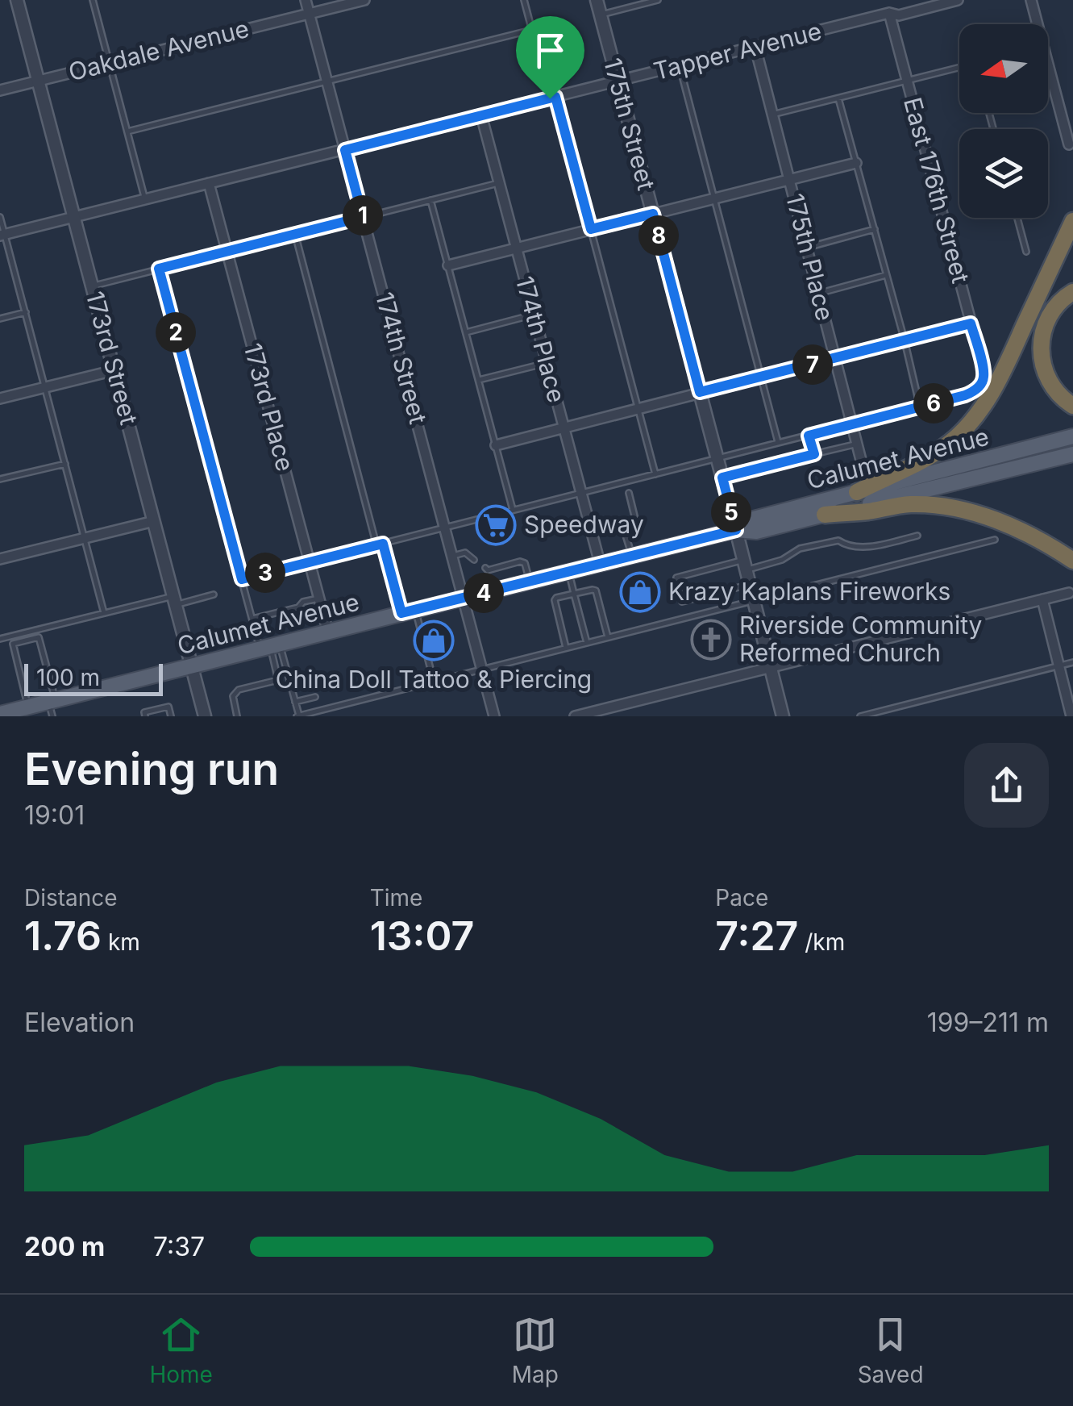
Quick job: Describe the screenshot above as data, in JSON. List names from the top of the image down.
{
  "streets": {
    "main road": ["Calumet Avenue"],
    "street": [
      "Oakdale Avenue",
      "Tapper Avenue",
      "175th Street",
      "East 176th Street",
      "175th Place",
      "174th Place",
      "173rd Street",
      "174th Street",
      "173rd Place"
    ]
  },
  "crossings": [
    ["Oakdale Avenue", "173rd Street"],
    ["Oakdale Avenue", "174th Street"],
    ["Tapper Avenue", "175th Street"],
    ["Tapper Avenue", "East 176th Street"],
    ["Tapper Avenue", "175th Place"],
    ["Tapper Avenue", "174th Place"],
    ["Tapper Avenue", "173rd Street"],
    ["Tapper Avenue", "174th Street"],
    ["Tapper Avenue", "173rd Place"],
    ["175th Street", "Calumet Avenue"],
    ["174th Place", "Calumet Avenue"],
    ["173rd Street", "Calumet Avenue"],
    ["174th Street", "Calumet Avenue"],
    ["173rd Place", "Calumet Avenue"]
  ],
  "places": {
    "supermarket": ["Speedway"],
    "shop": ["Krazy Kaplans Fireworks", "China Doll Tattoo & Piercing"],
    "church": ["Riverside Community Reformed Church"]
  },
  "scale_bar": "100 m",
  "north": "left",
  "page": {
    "pins": [
      "1",
      "8",
      "2",
      "7",
      "6",
      "5",
      "3",
      "4"
    ],
    "scale": "100 m",
    "heading": ["Evening run", "19:01"],
    "stats": [
      ["Distance", "1.76 km"],
      ["Time", "13:07"],
      ["Pace", "7:27 /km"]
    ],
    "chart": ["Elevation", "199–211 m"],
    "list": [
      {
        "name": "200 m",
        "note": "7:37"
      }
    ],
    "tabs": ["Home", "Map", "Saved"]
  }
}
